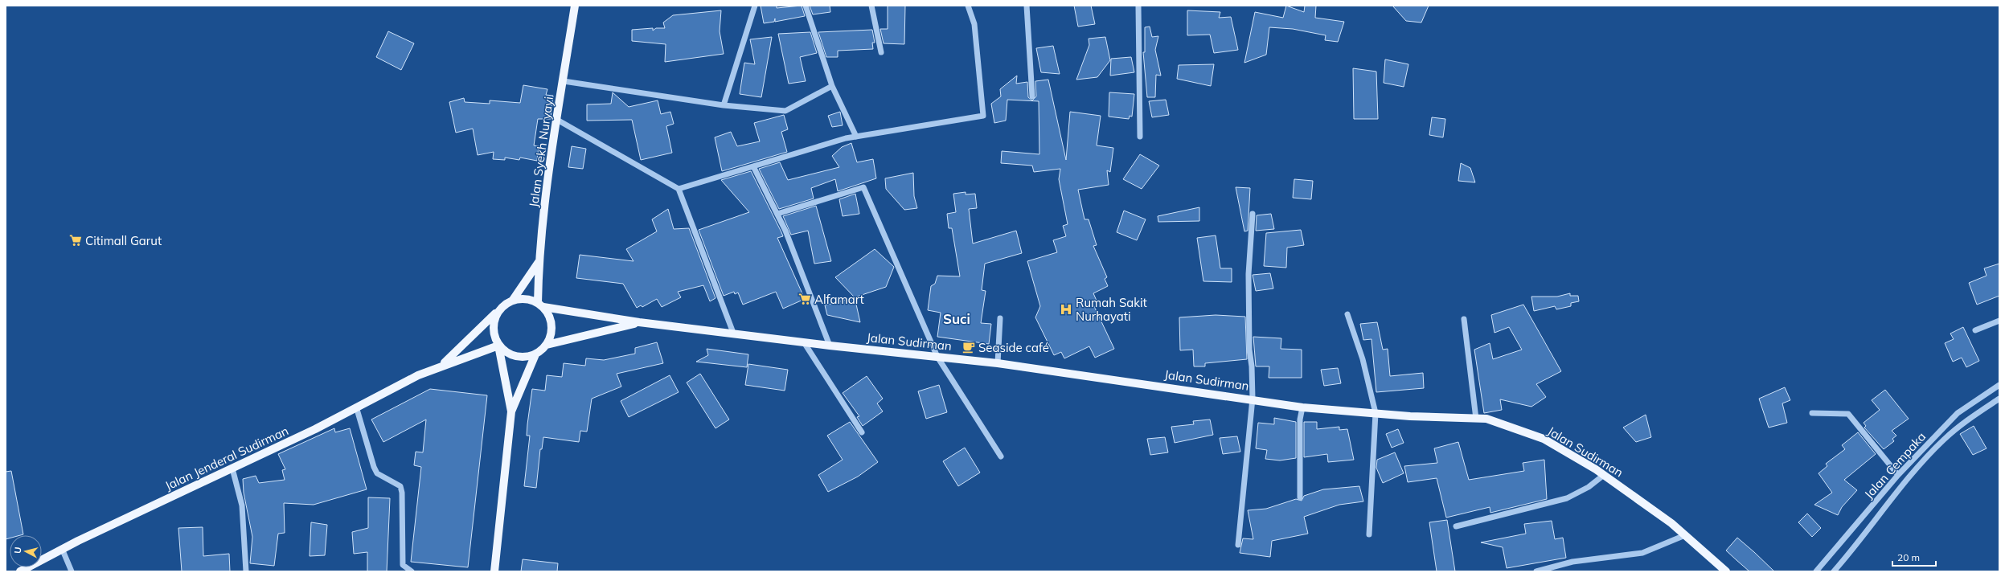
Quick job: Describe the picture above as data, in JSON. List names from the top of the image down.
{
  "streets": {
    "main road": ["Jalan Syekh Nuryayi", "Jalan Sudirman", "Jalan Jenderal Sudirman"],
    "street": ["Jalan Cempaka"]
  },
  "crossings": [
    ["Jalan Syekh Nuryayi", "Jalan Sudirman"],
    ["Jalan Syekh Nuryayi", "Jalan Jenderal Sudirman"],
    ["Jalan Sudirman", "Jalan Jenderal Sudirman"]
  ],
  "districts": ["Suci"],
  "places": {
    "supermarket": ["Citimall Garut", "Alfamart"],
    "hospital": ["Rumah Sakit Nurhayati"],
    "cafe": ["Seaside café"]
  },
  "scale_bar": "20 m",
  "north": "left"
}
